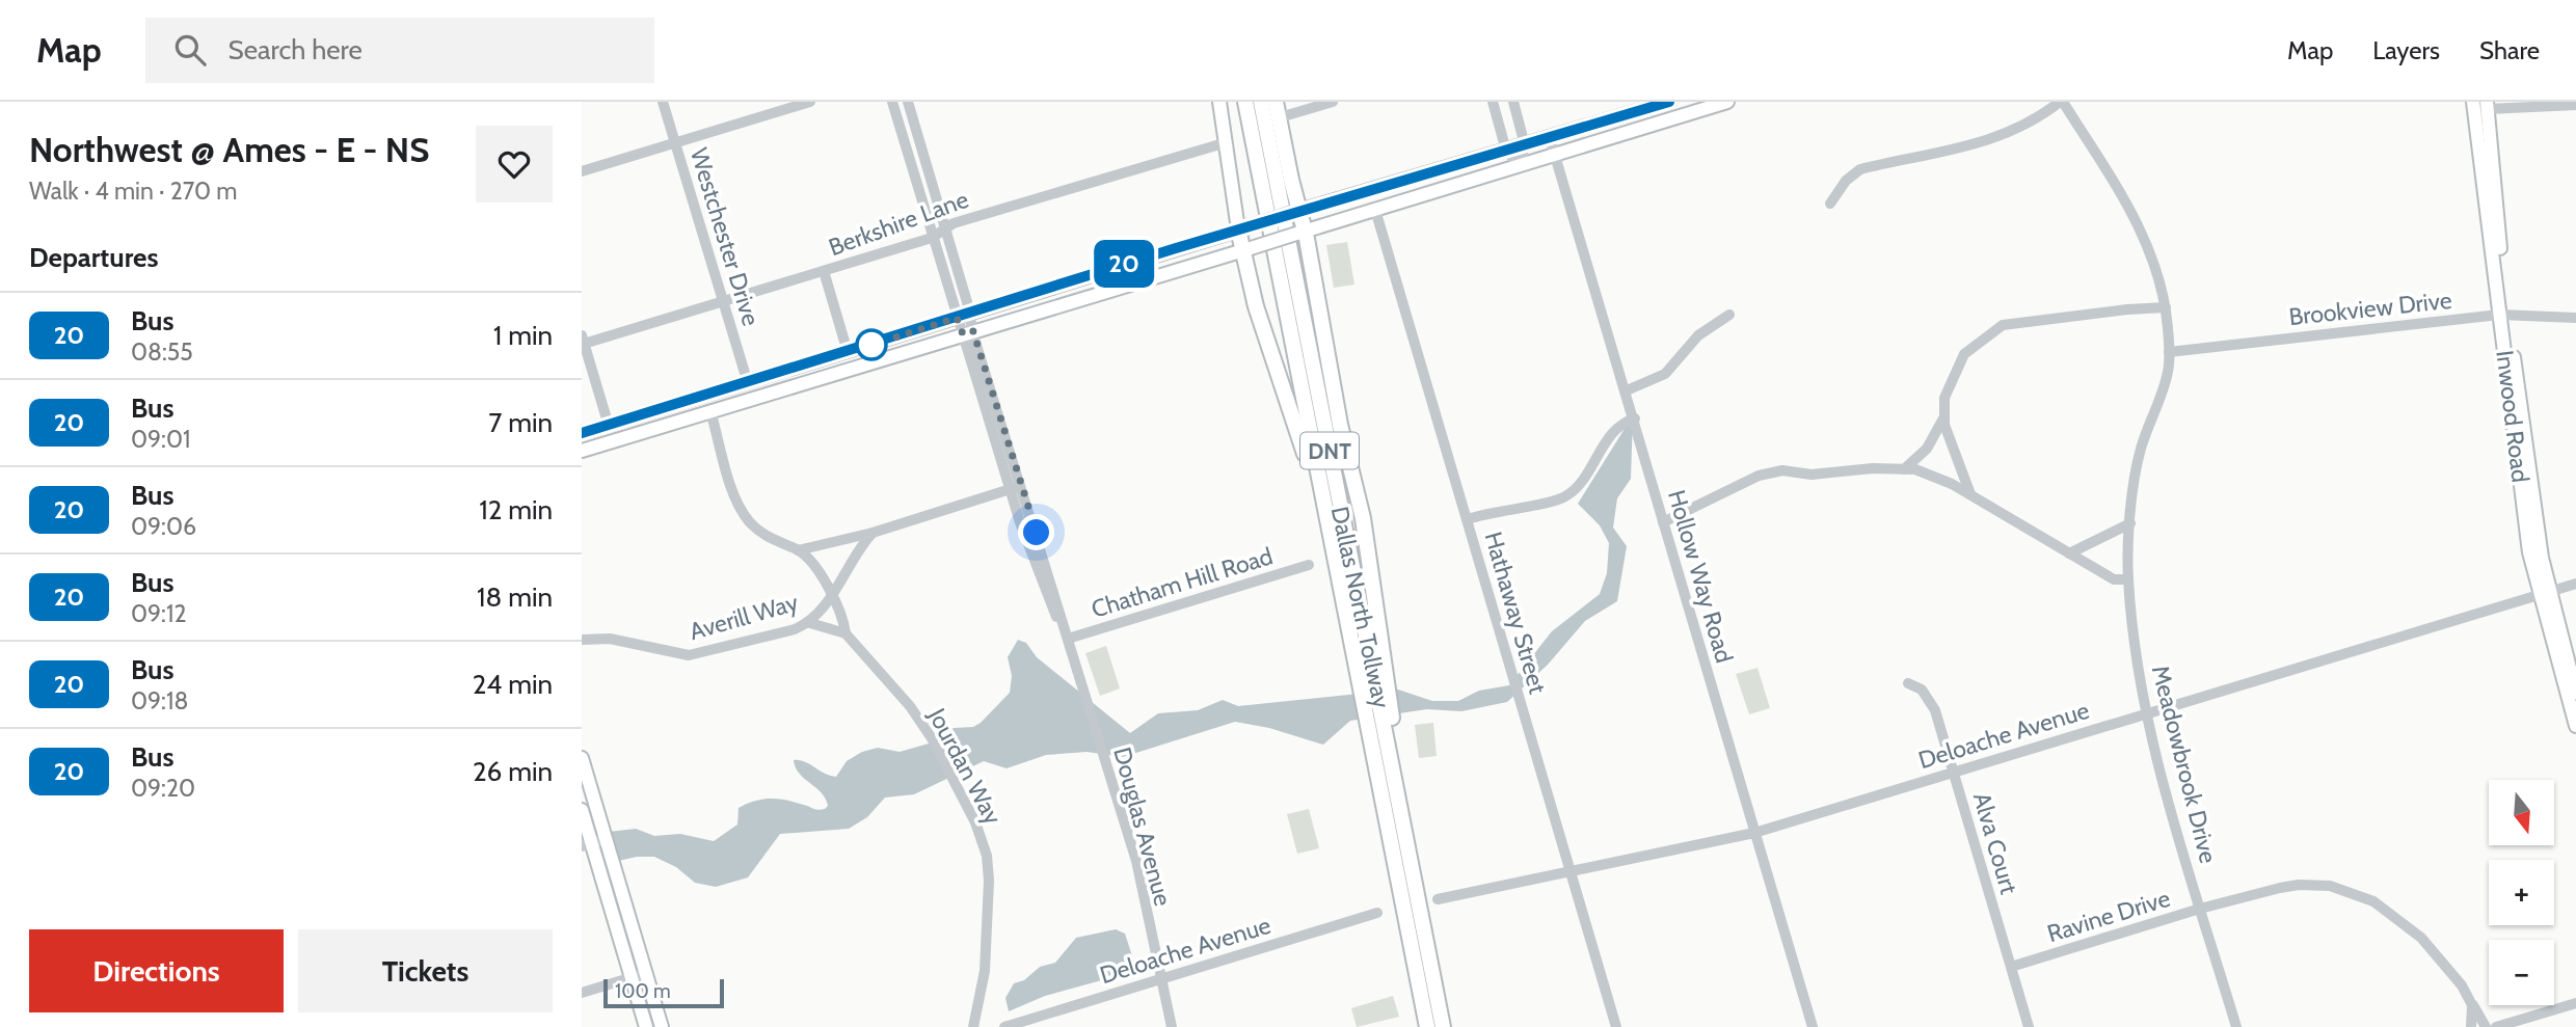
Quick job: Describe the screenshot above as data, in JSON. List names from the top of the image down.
{
  "streets": {
    "highway": ["DNT", "Dallas North Tollway"],
    "main road": ["Inwood Road"],
    "street": [
      "Berkshire Lane",
      "Westchester Drive",
      "Brookview Drive",
      "Hollow Way Road",
      "Chatham Hill Road",
      "Hathaway Street",
      "Averill Way",
      "Deloache Avenue",
      "Meadowbrook Drive",
      "Jourdan Way",
      "Douglas Avenue",
      "Alva Court",
      "Ravine Drive"
    ]
  },
  "crossings": [
    ["Berkshire Lane", "Westchester Drive"],
    ["Berkshire Lane", "Douglas Avenue"],
    ["Brookview Drive", "Inwood Road"],
    ["Brookview Drive", "Meadowbrook Drive"],
    ["Inwood Road", "Deloache Avenue"],
    ["Hollow Way Road", "Deloache Avenue"],
    ["Chatham Hill Road", "Douglas Avenue"],
    ["Hathaway Street", "Deloache Avenue"],
    ["Averill Way", "Jourdan Way"],
    ["Deloache Avenue", "Meadowbrook Drive"],
    ["Deloache Avenue", "Douglas Avenue"],
    ["Deloache Avenue", "Alva Court"],
    ["Meadowbrook Drive", "Ravine Drive"],
    ["Alva Court", "Ravine Drive"]
  ],
  "lines": ["bus line 20"],
  "scale_bar": "100 m",
  "north": "bottom",
  "page": {
    "header": "Map",
    "search": "Search here",
    "nav": ["Map", "Layers", "Share"],
    "heading": [
      ["Northwest @ Ames - E - NS", "Walk · 4 min · 270 m"],
      "Departures"
    ],
    "on_map": "20",
    "list": [
      {
        "mark": "20",
        "name": "Bus",
        "note": "08:55",
        "value": "1 min"
      },
      {
        "mark": "20",
        "name": "Bus",
        "note": "09:01",
        "value": "7 min"
      },
      {
        "mark": "20",
        "name": "Bus",
        "note": "09:06",
        "value": "12 min"
      },
      {
        "mark": "20",
        "name": "Bus",
        "note": "09:12",
        "value": "18 min"
      },
      {
        "mark": "20",
        "name": "Bus",
        "note": "09:18",
        "value": "24 min"
      },
      {
        "mark": "20",
        "name": "Bus",
        "note": "09:20",
        "value": "26 min"
      }
    ],
    "map_buttons": ["+", "−"],
    "buttons": ["Directions", "Tickets"],
    "scale": "100 m"
  }
}
